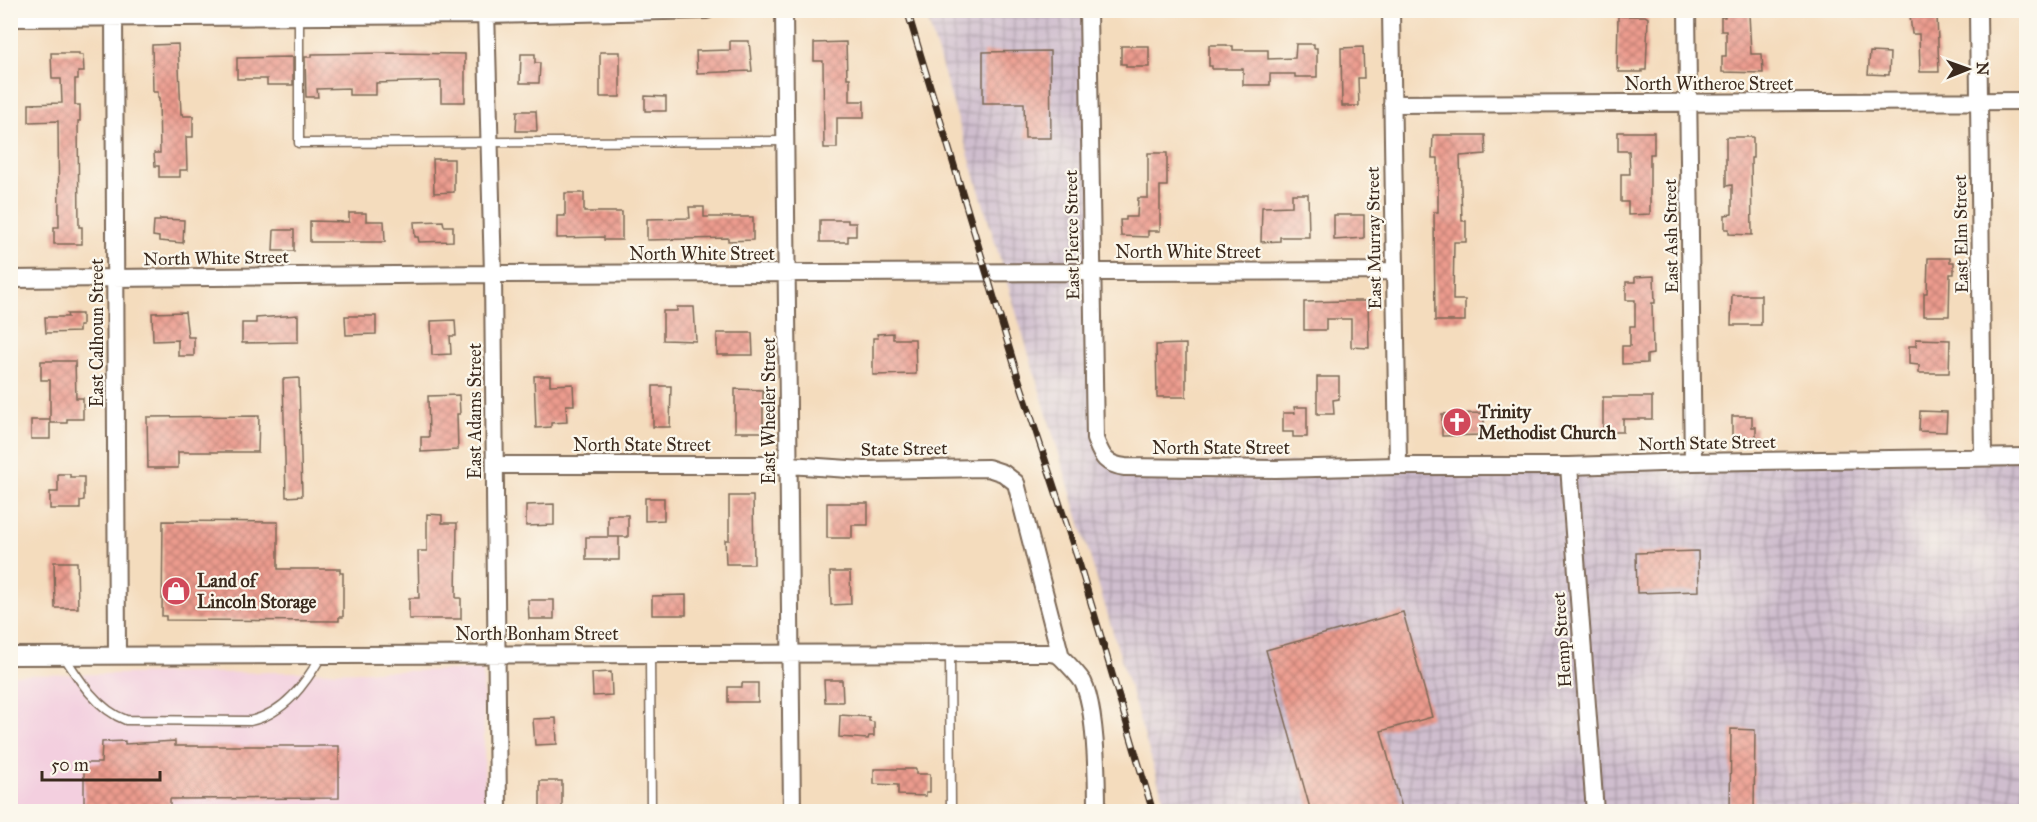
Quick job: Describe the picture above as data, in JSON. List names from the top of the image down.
{
  "streets": {
    "street": [
      "North Witheroe Street",
      "East Elm Street",
      "East Pierce Street",
      "East Ash Street",
      "East Murray Street",
      "North White Street",
      "East Calhoun Street",
      "East Adams Street",
      "East Wheeler Street",
      "North State Street",
      "State Street",
      "North Bonham Street",
      "Hemp Street"
    ]
  },
  "crossings": [
    ["North Witheroe Street", "East Elm Street"],
    ["North Witheroe Street", "East Ash Street"],
    ["North Witheroe Street", "East Murray Street"],
    ["East Elm Street", "North State Street"],
    ["East Pierce Street", "North White Street"],
    ["East Pierce Street", "North State Street"],
    ["East Ash Street", "North State Street"],
    ["East Murray Street", "North White Street"],
    ["East Murray Street", "North State Street"],
    ["North White Street", "East Calhoun Street"],
    ["North White Street", "East Adams Street"],
    ["North White Street", "East Wheeler Street"],
    ["East Calhoun Street", "North Bonham Street"],
    ["East Adams Street", "North State Street"],
    ["East Adams Street", "North Bonham Street"],
    ["East Wheeler Street", "North State Street"],
    ["East Wheeler Street", "State Street"],
    ["East Wheeler Street", "North Bonham Street"],
    ["North State Street", "State Street"],
    ["North State Street", "Hemp Street"],
    ["State Street", "North Bonham Street"]
  ],
  "places": {
    "church": ["Trinity Methodist Church"],
    "shop": ["Land of Lincoln Storage"]
  },
  "scale_bar": "50 m",
  "north": "right"
}
